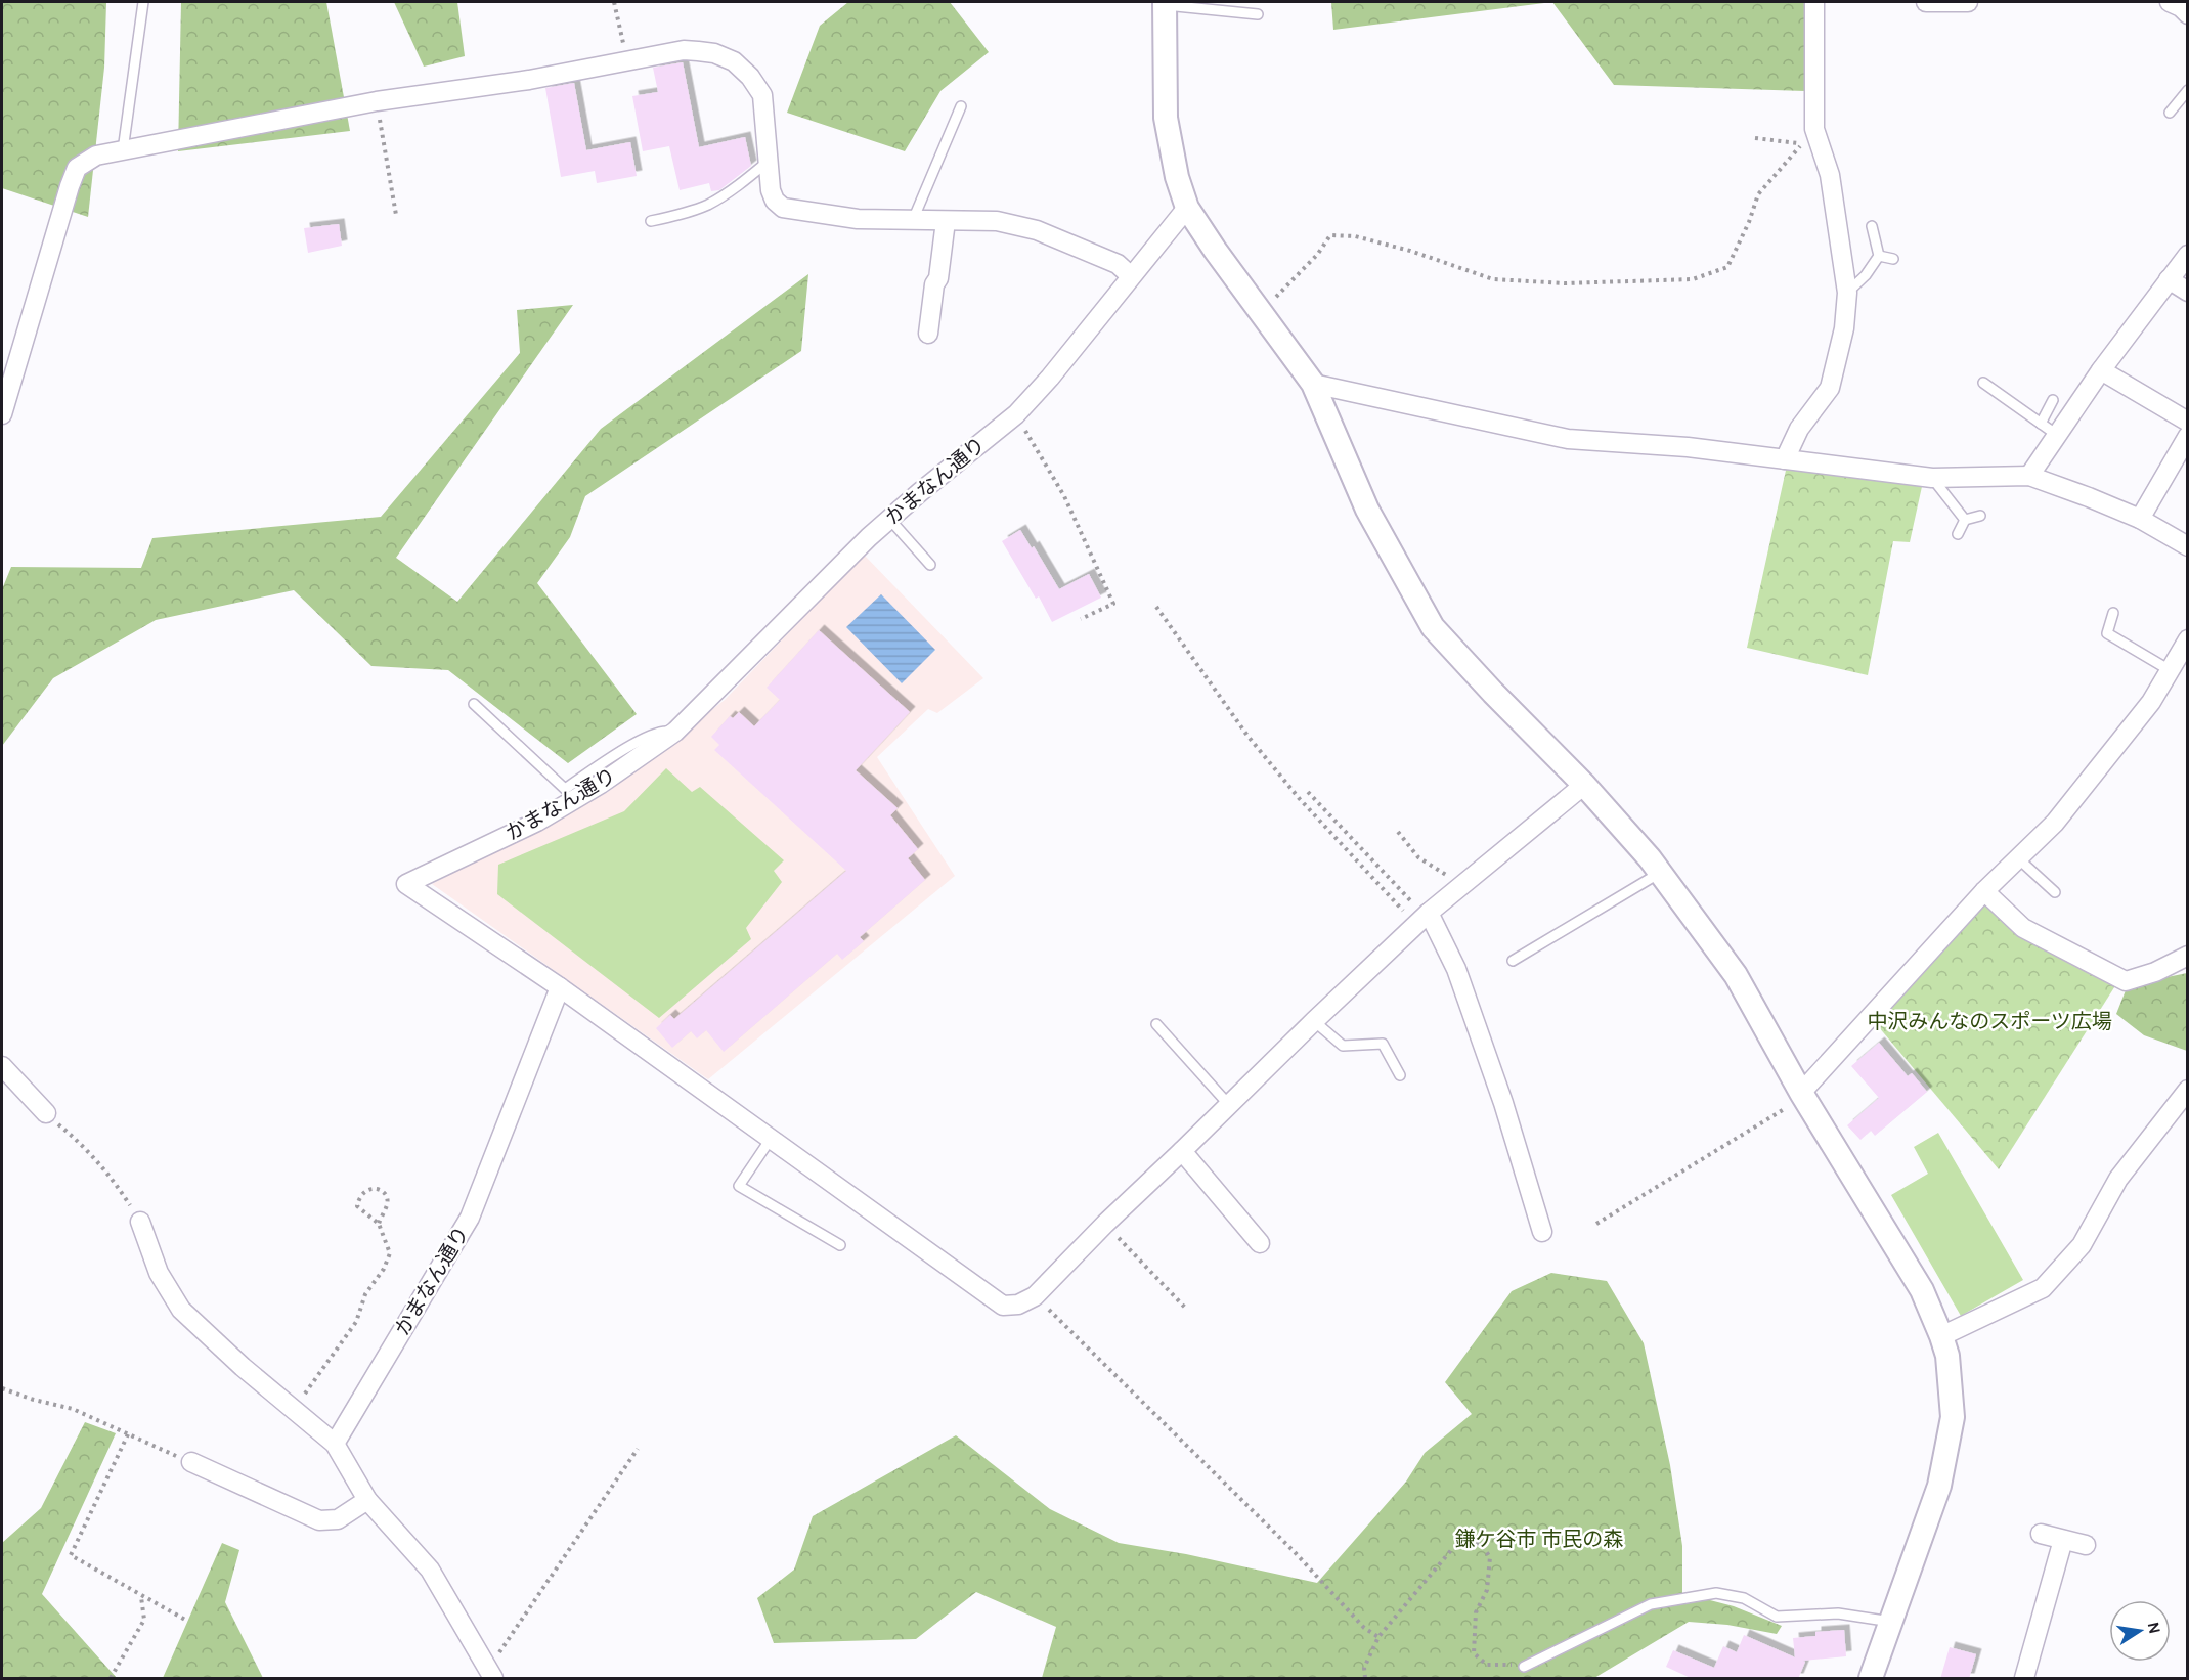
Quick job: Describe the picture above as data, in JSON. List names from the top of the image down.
{
  "streets": {
    "street": ["かまなん通り"]
  },
  "parks": ["中沢みんなのスポーツ広場", "鎌ケ谷市 市民の森"],
  "north": "right"
}
